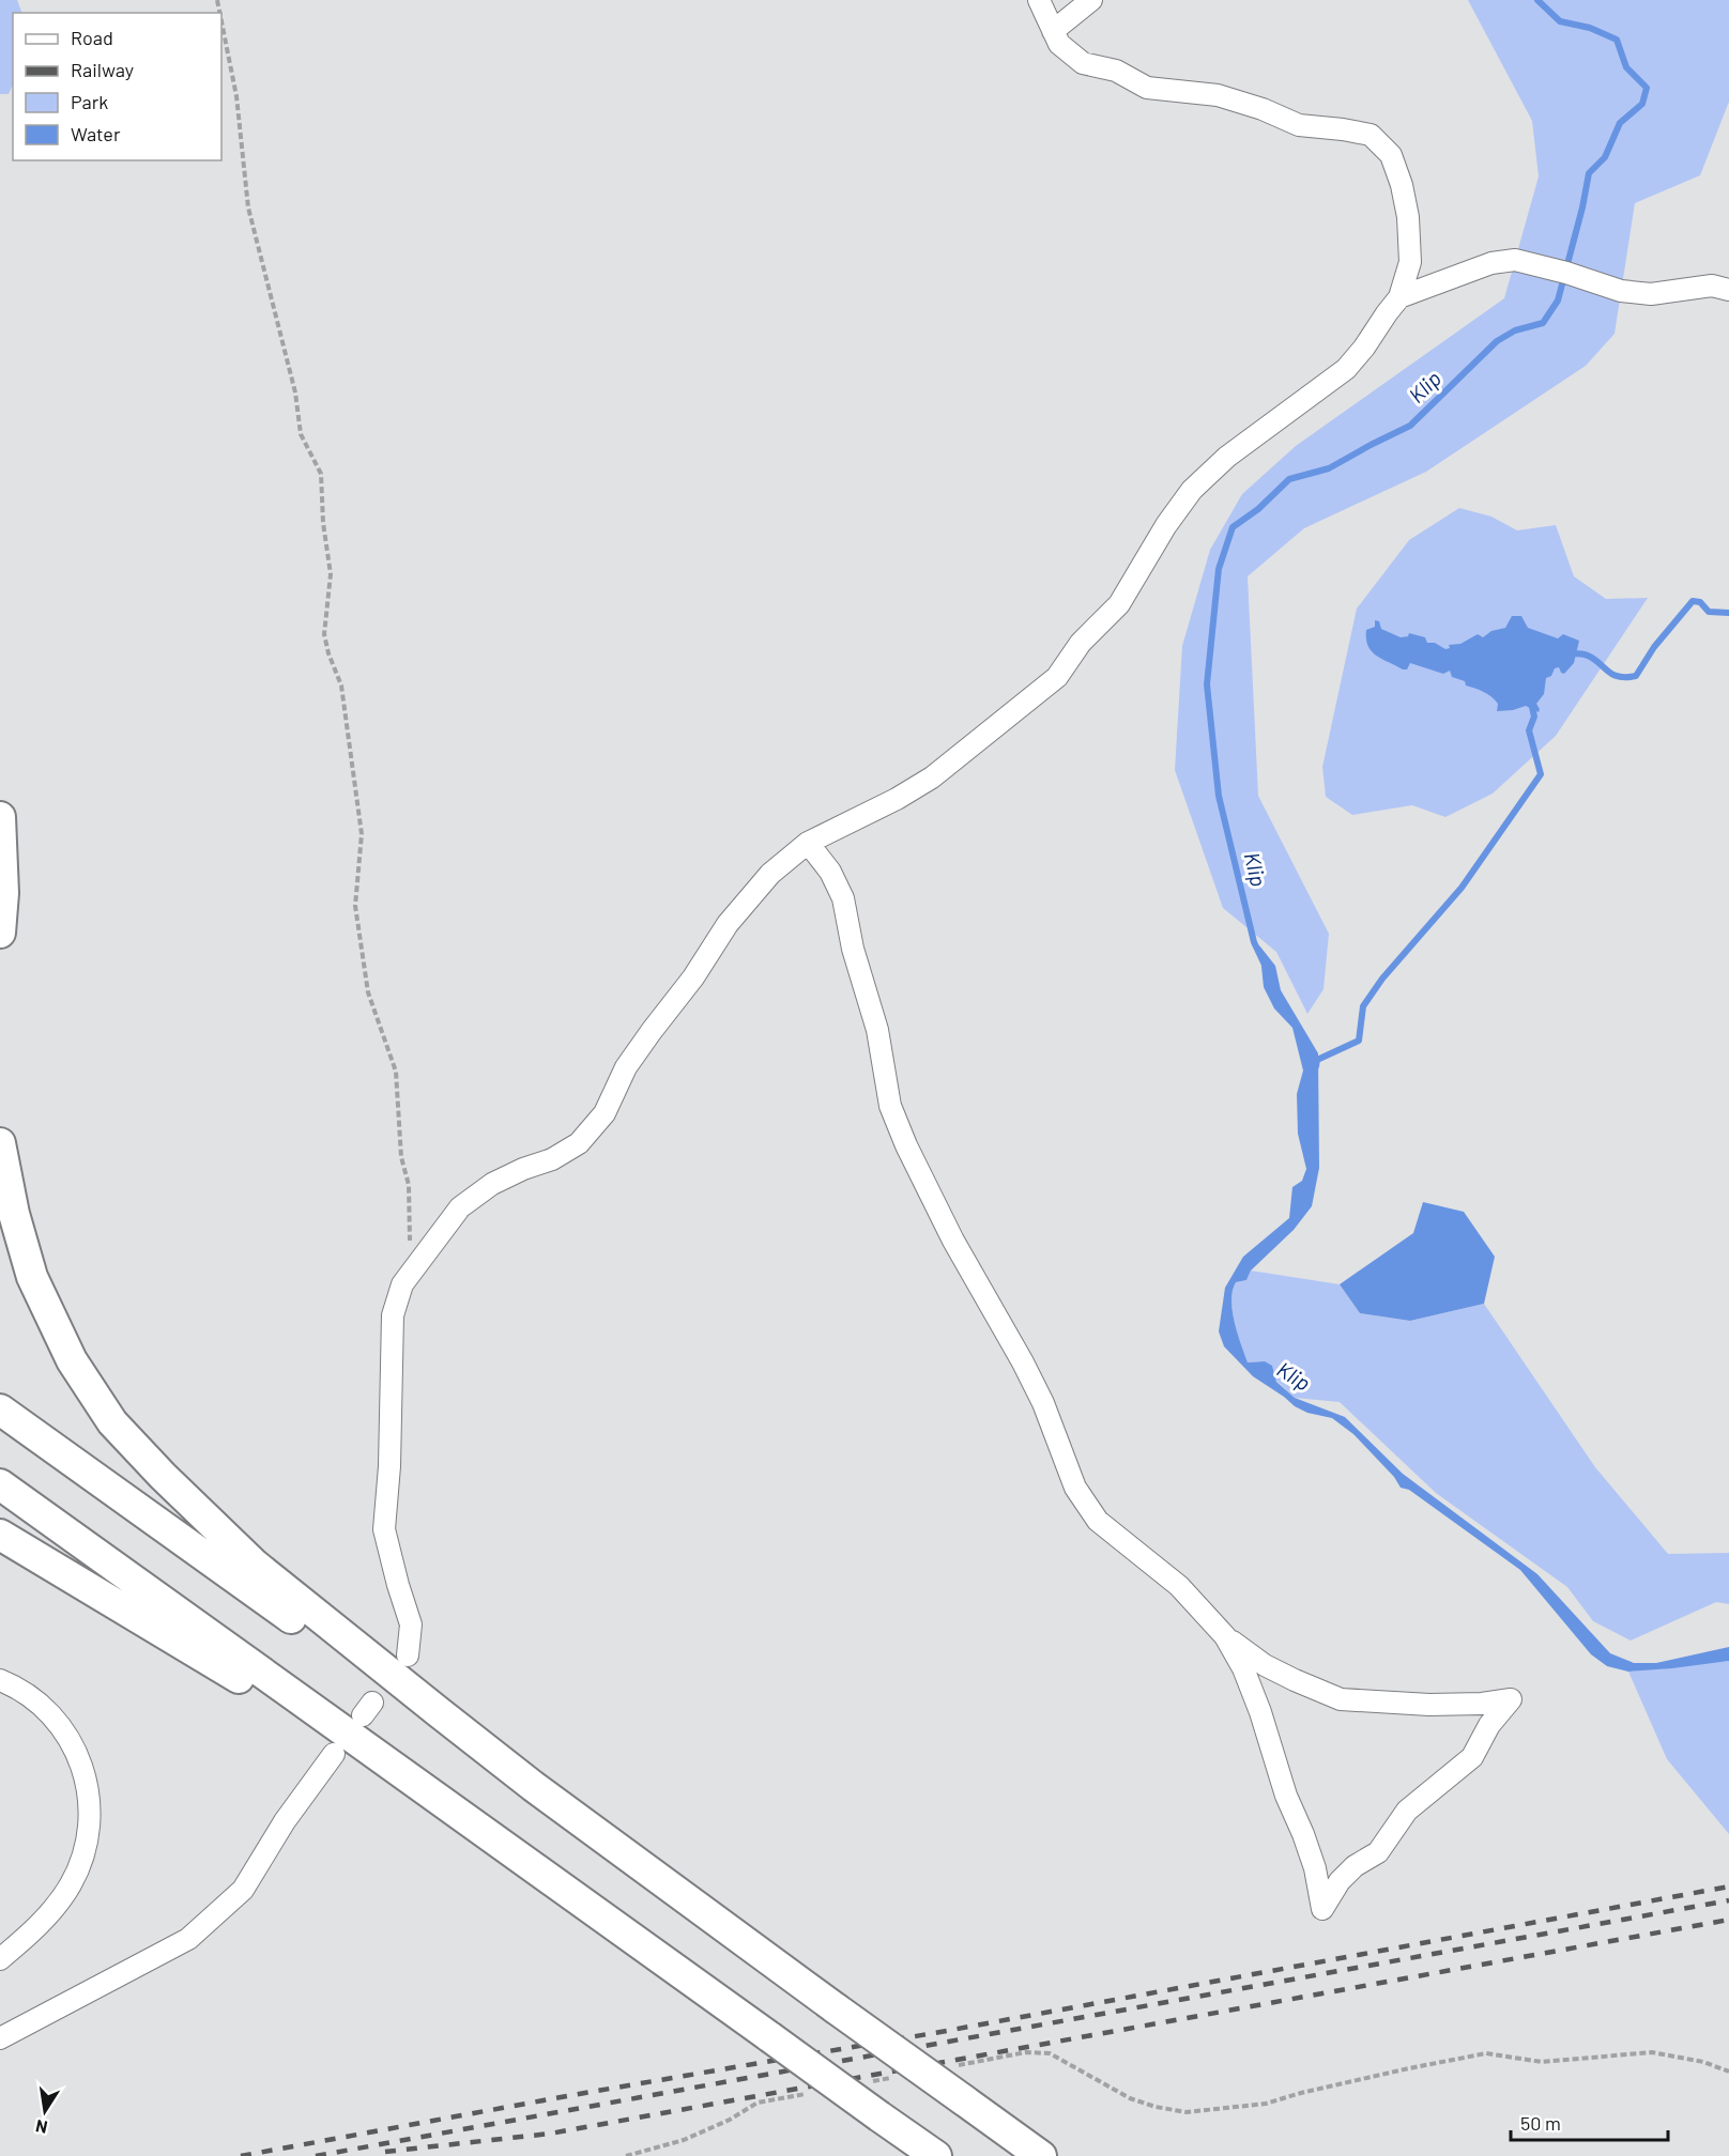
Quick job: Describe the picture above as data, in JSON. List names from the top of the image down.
{
  "water": ["Klip"],
  "legend": [
    "Road",
    "Railway",
    "Park",
    "Water"
  ],
  "scale_bar": "50 m",
  "north": "bottom"
}
